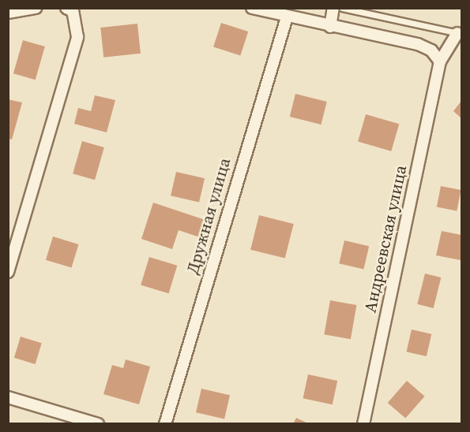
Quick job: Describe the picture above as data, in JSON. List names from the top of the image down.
{
  "streets": {
    "street": ["Дружная улица", "Андреевская улица"]
  }
}
